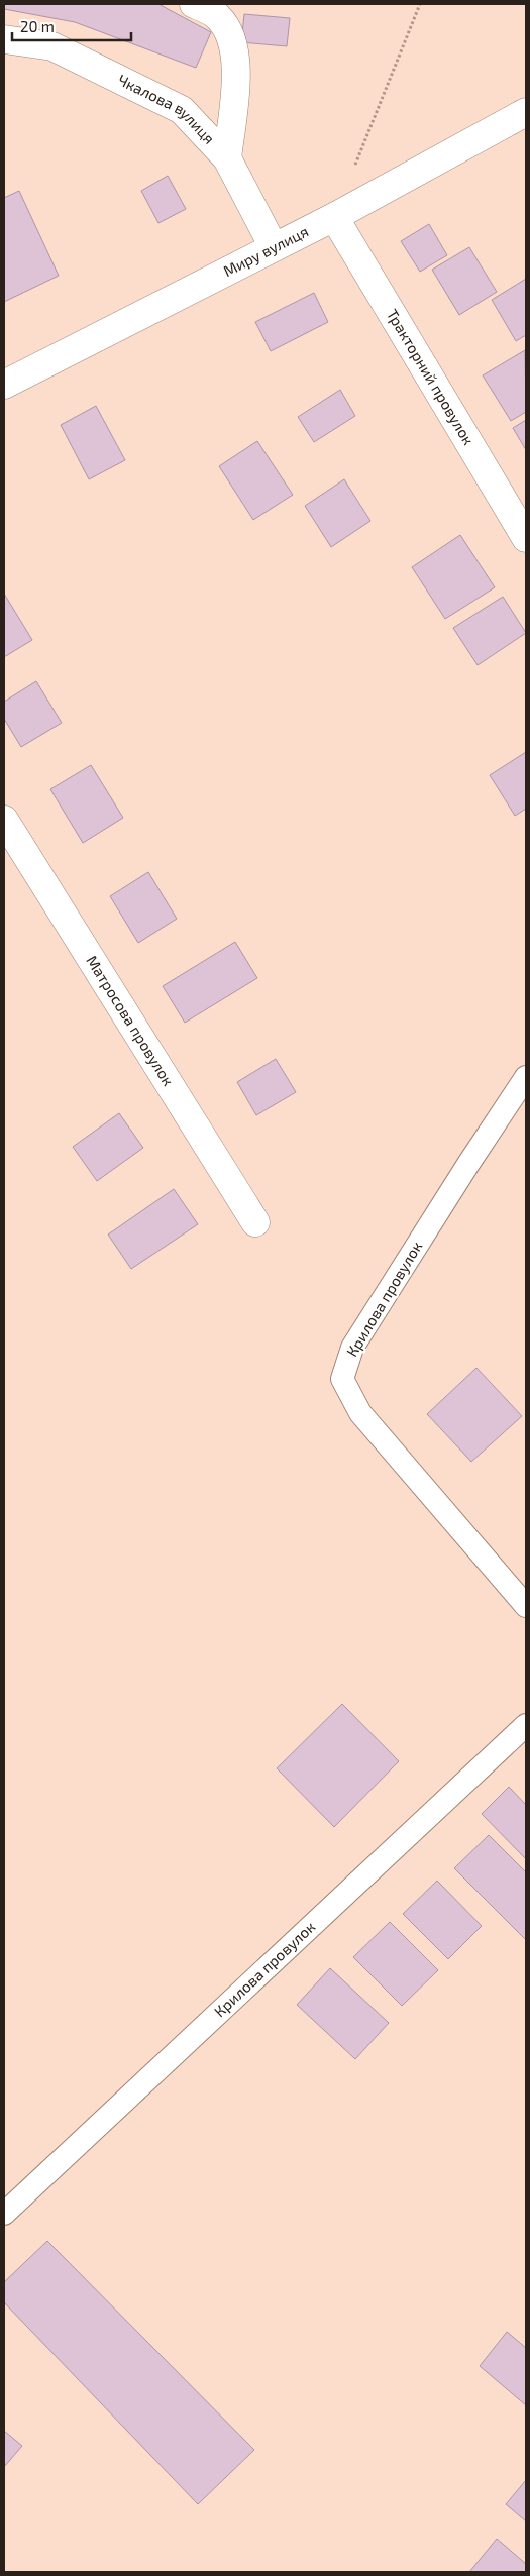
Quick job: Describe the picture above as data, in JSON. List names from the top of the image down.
{
  "streets": {
    "street": [
      "Чкалова вулиця",
      "Миру вулиця",
      "Тракторний провулок",
      "Матросова провулок"
    ],
    "lane": ["Крилова провулок"]
  },
  "crossings": [
    ["Чкалова вулиця", "Миру вулиця"],
    ["Миру вулиця", "Тракторний провулок"]
  ],
  "scale_bar": "20 m"
}
